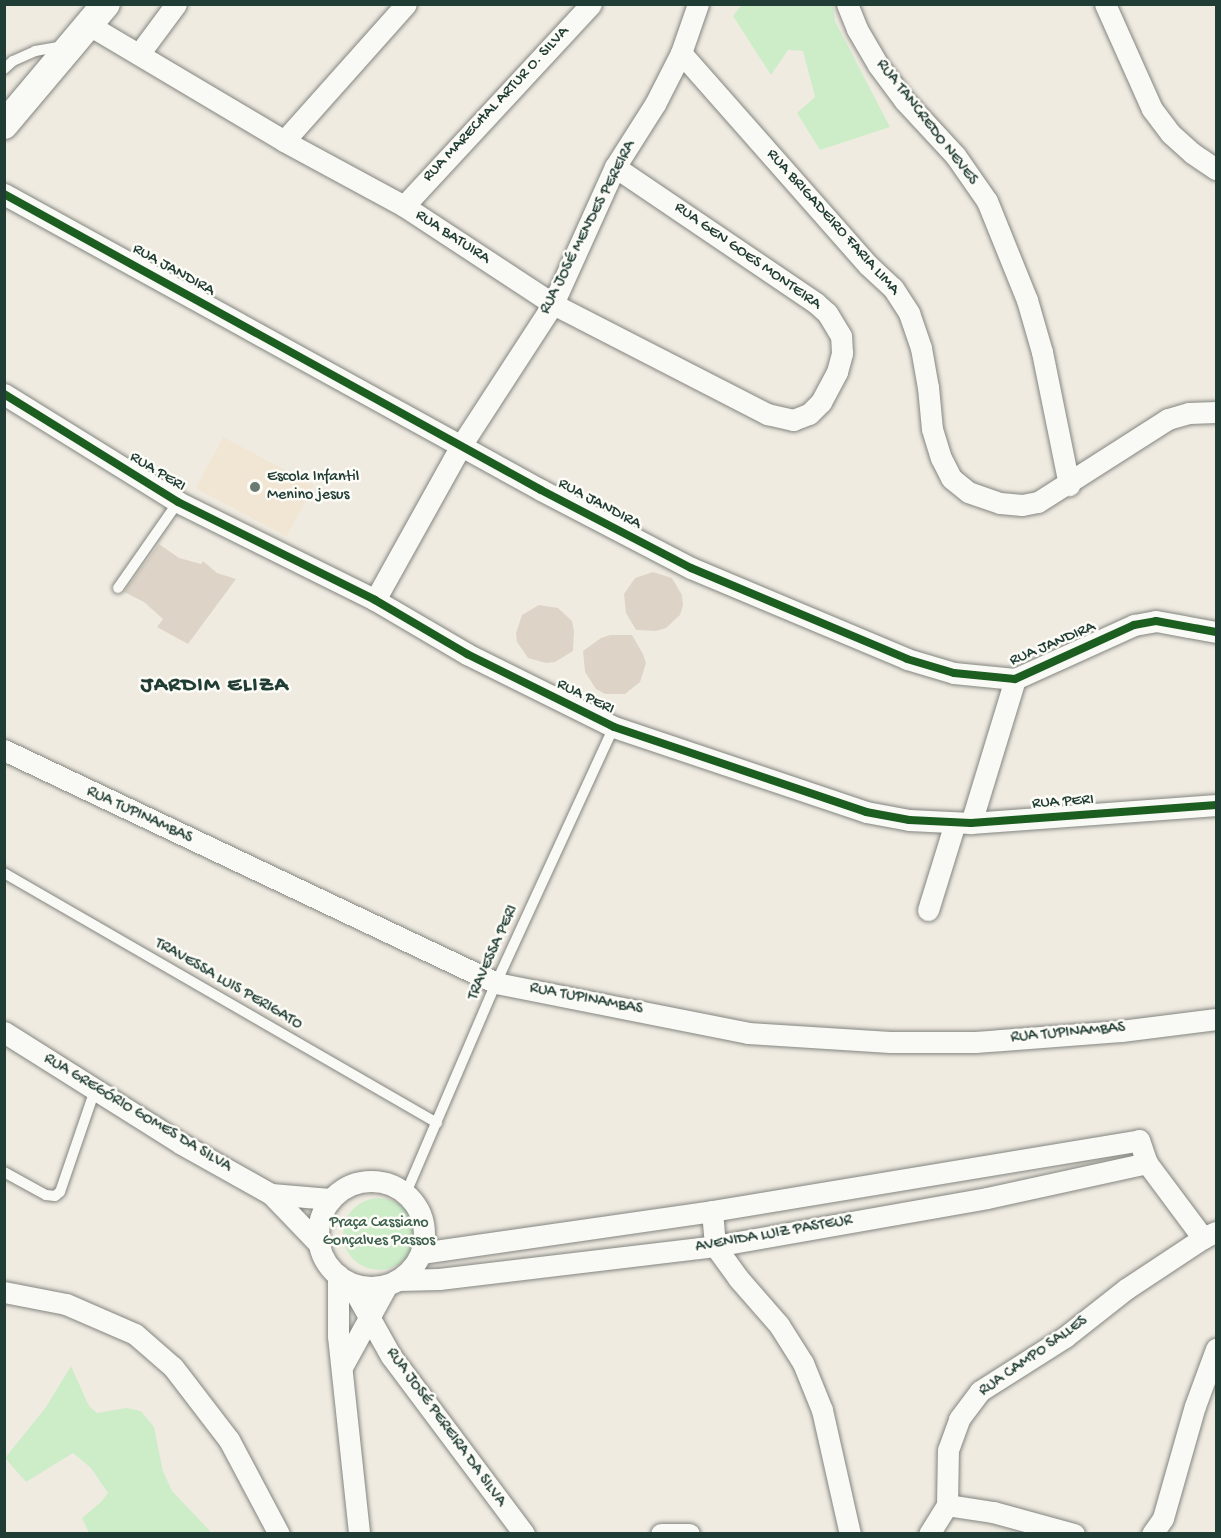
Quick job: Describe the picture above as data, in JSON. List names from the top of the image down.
{
  "streets": {
    "street": [
      "RUA MARECHAL ARTUR O. SILVA",
      "RUA TANCREDO NEVES",
      "RUA BRIGADEIRO FARIA LIMA",
      "RUA JOSÉ MENDES PEREIRA",
      "RUA BATUIRA",
      "RUA GEN GOES MONTEIRA",
      "RUA JANDIRA",
      "RUA PERI",
      "RUA TUPINAMBAS",
      "RUA GREGÓRIO GOMES DA SILVA",
      "AVENIDA LUIZ PASTEUR",
      "RUA CAMPO SALLES",
      "RUA JOSÉ PEREIRA DA SILVA"
    ],
    "lane": ["TRAVESSA PERI", "TRAVESSA LUIS PERIGATO"]
  },
  "crossings": [
    ["RUA MARECHAL ARTUR O. SILVA", "RUA BATUIRA"],
    ["RUA TANCREDO NEVES", "RUA BRIGADEIRO FARIA LIMA"],
    ["RUA BRIGADEIRO FARIA LIMA", "RUA JOSÉ MENDES PEREIRA"],
    ["RUA JOSÉ MENDES PEREIRA", "RUA BATUIRA"],
    ["RUA JOSÉ MENDES PEREIRA", "RUA GEN GOES MONTEIRA"],
    ["RUA JOSÉ MENDES PEREIRA", "RUA JANDIRA"],
    ["RUA JOSÉ MENDES PEREIRA", "RUA PERI"],
    ["RUA BATUIRA", "RUA GEN GOES MONTEIRA"],
    ["RUA PERI", "TRAVESSA PERI"],
    ["RUA TUPINAMBAS", "TRAVESSA PERI"],
    ["TRAVESSA PERI", "TRAVESSA LUIS PERIGATO"],
    ["TRAVESSA PERI", "RUA GREGÓRIO GOMES DA SILVA"],
    ["TRAVESSA PERI", "AVENIDA LUIZ PASTEUR"],
    ["TRAVESSA PERI", "RUA JOSÉ PEREIRA DA SILVA"],
    ["RUA GREGÓRIO GOMES DA SILVA", "AVENIDA LUIZ PASTEUR"],
    ["RUA GREGÓRIO GOMES DA SILVA", "RUA JOSÉ PEREIRA DA SILVA"],
    ["AVENIDA LUIZ PASTEUR", "RUA JOSÉ PEREIRA DA SILVA"]
  ],
  "districts": ["JARDIM ELIZA"],
  "parks": ["Praça Cassiano Gonçalves Passos"],
  "places": ["Escola Infantil Menino jesus"]
}
